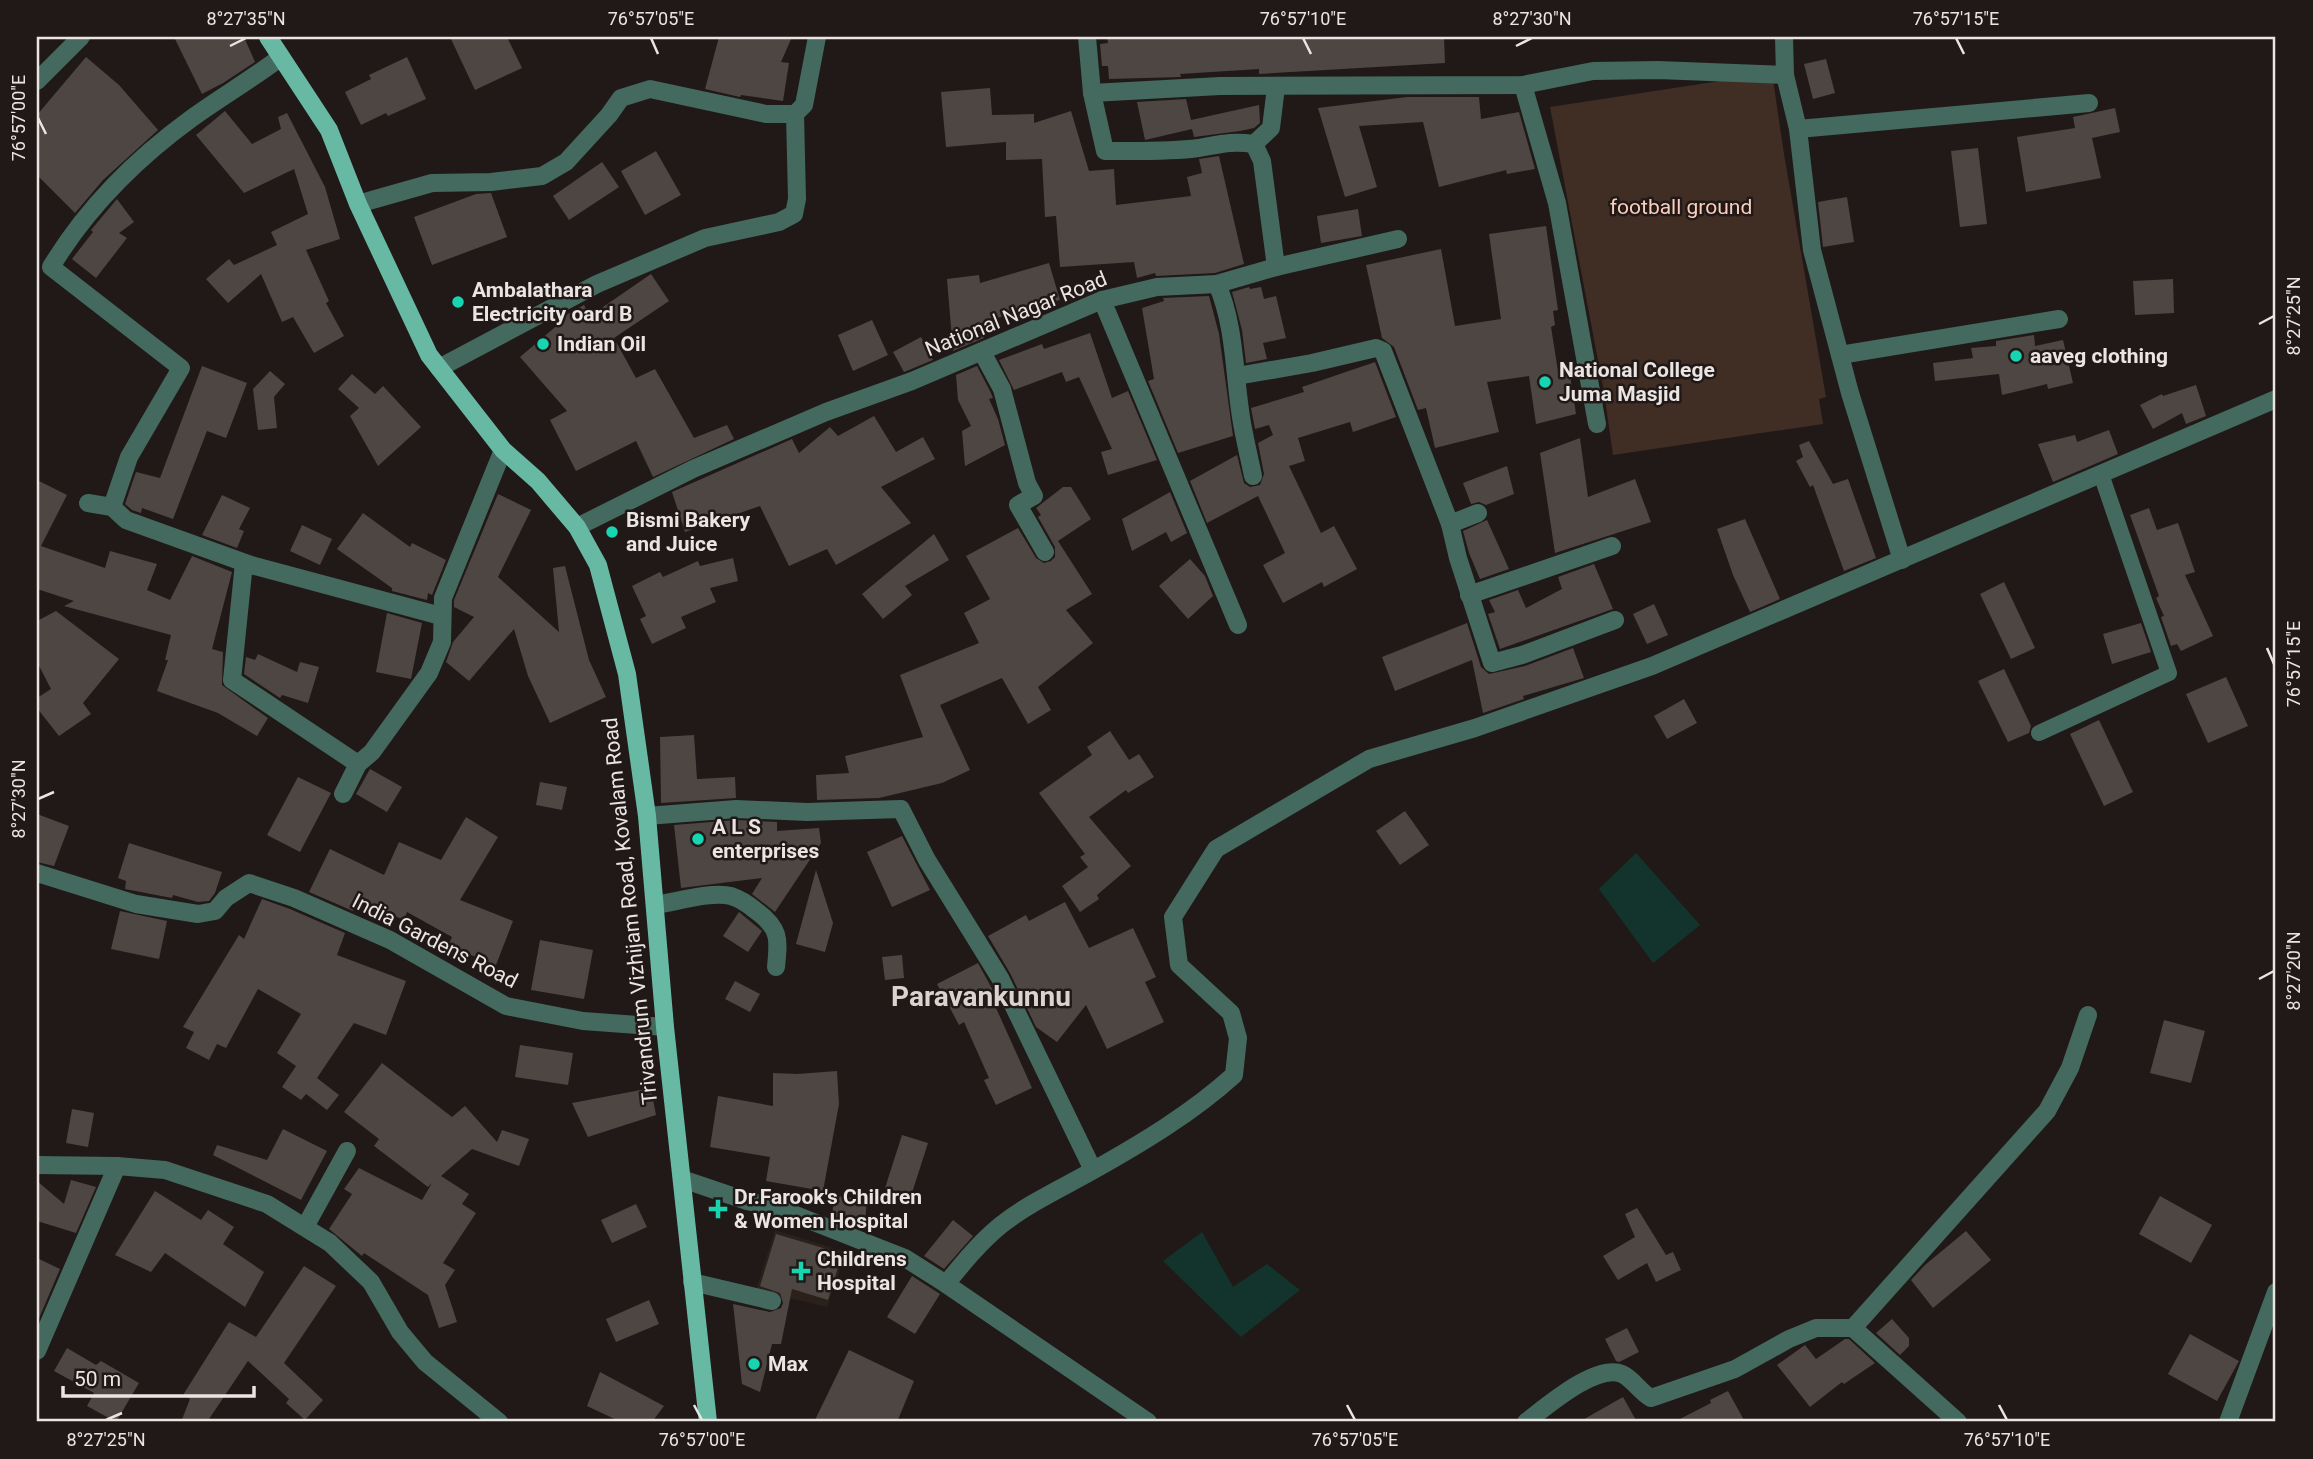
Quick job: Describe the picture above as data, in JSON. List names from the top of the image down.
{
  "streets": {
    "main road": ["Trivandrum Vizhijam Road, Kovalam Road"],
    "street": ["National Nagar Road", "India Gardens Road"]
  },
  "crossings": [
    ["National Nagar Road", "Trivandrum Vizhijam Road, Kovalam Road"],
    ["Trivandrum Vizhijam Road, Kovalam Road", "India Gardens Road"]
  ],
  "districts": ["Paravankunnu"],
  "parks": ["football ground"],
  "places": {
    "other": [
      "Ambalathara Electricity oard B",
      "Indian Oil",
      "aaveg clothing",
      "National College Juma Masjid",
      "Bismi Bakery and Juice",
      "A L S enterprises",
      "Max"
    ],
    "health": ["Dr.Farook's Children & Women Hospital", "Childrens Hospital"]
  },
  "scale_bar": "50 m",
  "coordinates": [
    "8°27'35\"N",
    "76°57'05\"E",
    "76°57'10\"E",
    "8°27'30\"N",
    "76°57'15\"E",
    "76°57'00\"E",
    "8°27'25\"N",
    "8°27'20\"N"
  ]
}
